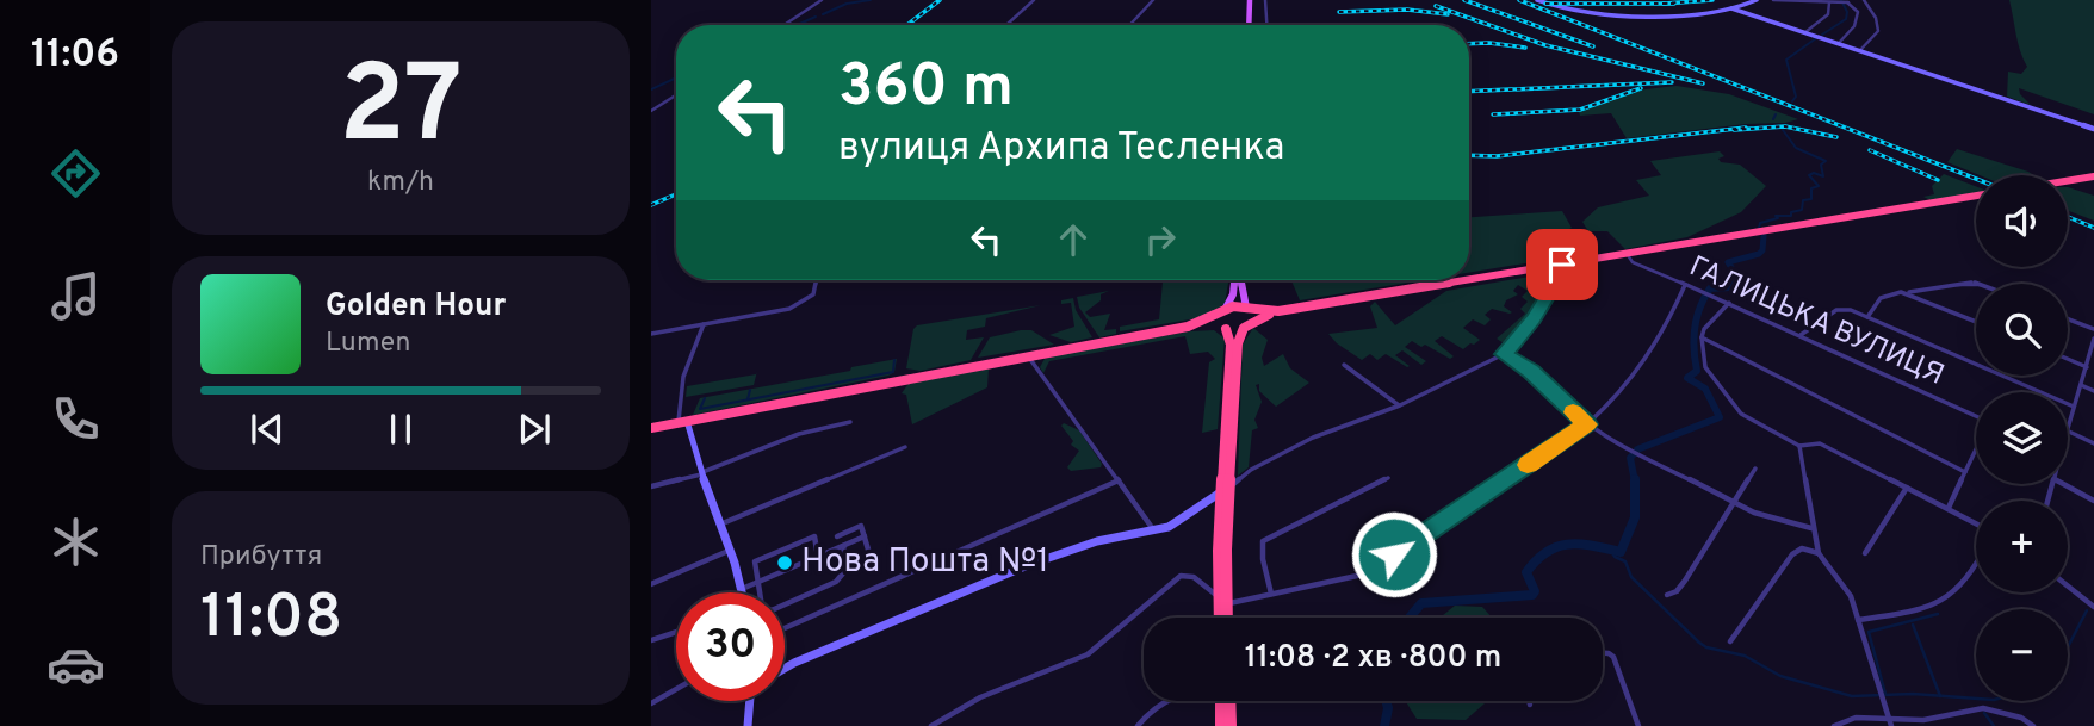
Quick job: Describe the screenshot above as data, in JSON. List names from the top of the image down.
{
  "streets": {
    "street": ["ГАЛИЦЬКА ВУЛИЦЯ"]
  },
  "places": ["Нова Пошта №1"],
  "page": {
    "tabs": "11:06",
    "tile": [
      ["27", "km/h"],
      ["Прибуття", "11:08"]
    ],
    "turn": ["360 m", "вулиця Архипа Тесленка"],
    "map_buttons": ["+", "−"],
    "song": ["Golden Hour", "Lumen"],
    "limit": "30",
    "trip": "11:08 · 2 хв · 800 m"
  }
}
